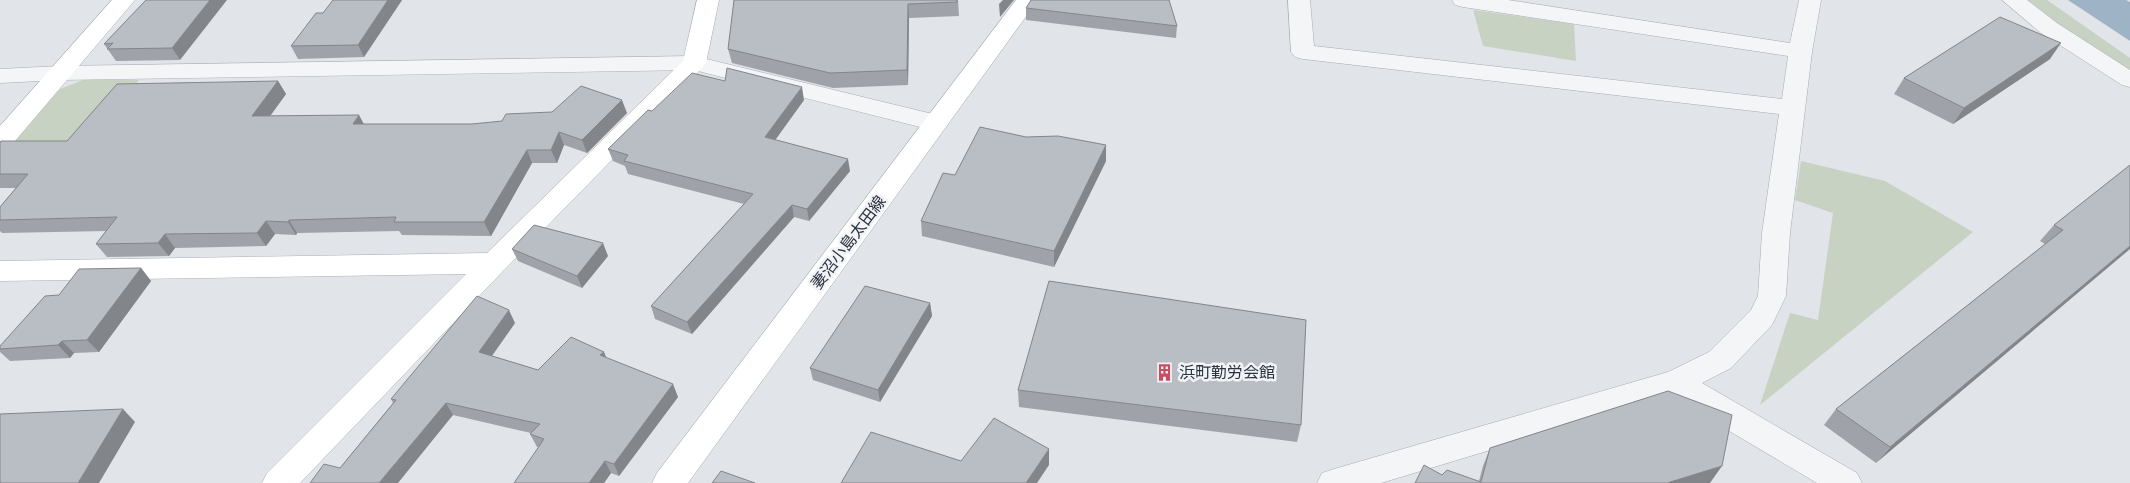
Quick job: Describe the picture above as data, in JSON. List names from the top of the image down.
{
  "streets": {
    "street": ["妻沼小島太田線"]
  },
  "places": {
    "building": ["浜町勤労会館"]
  }
}
